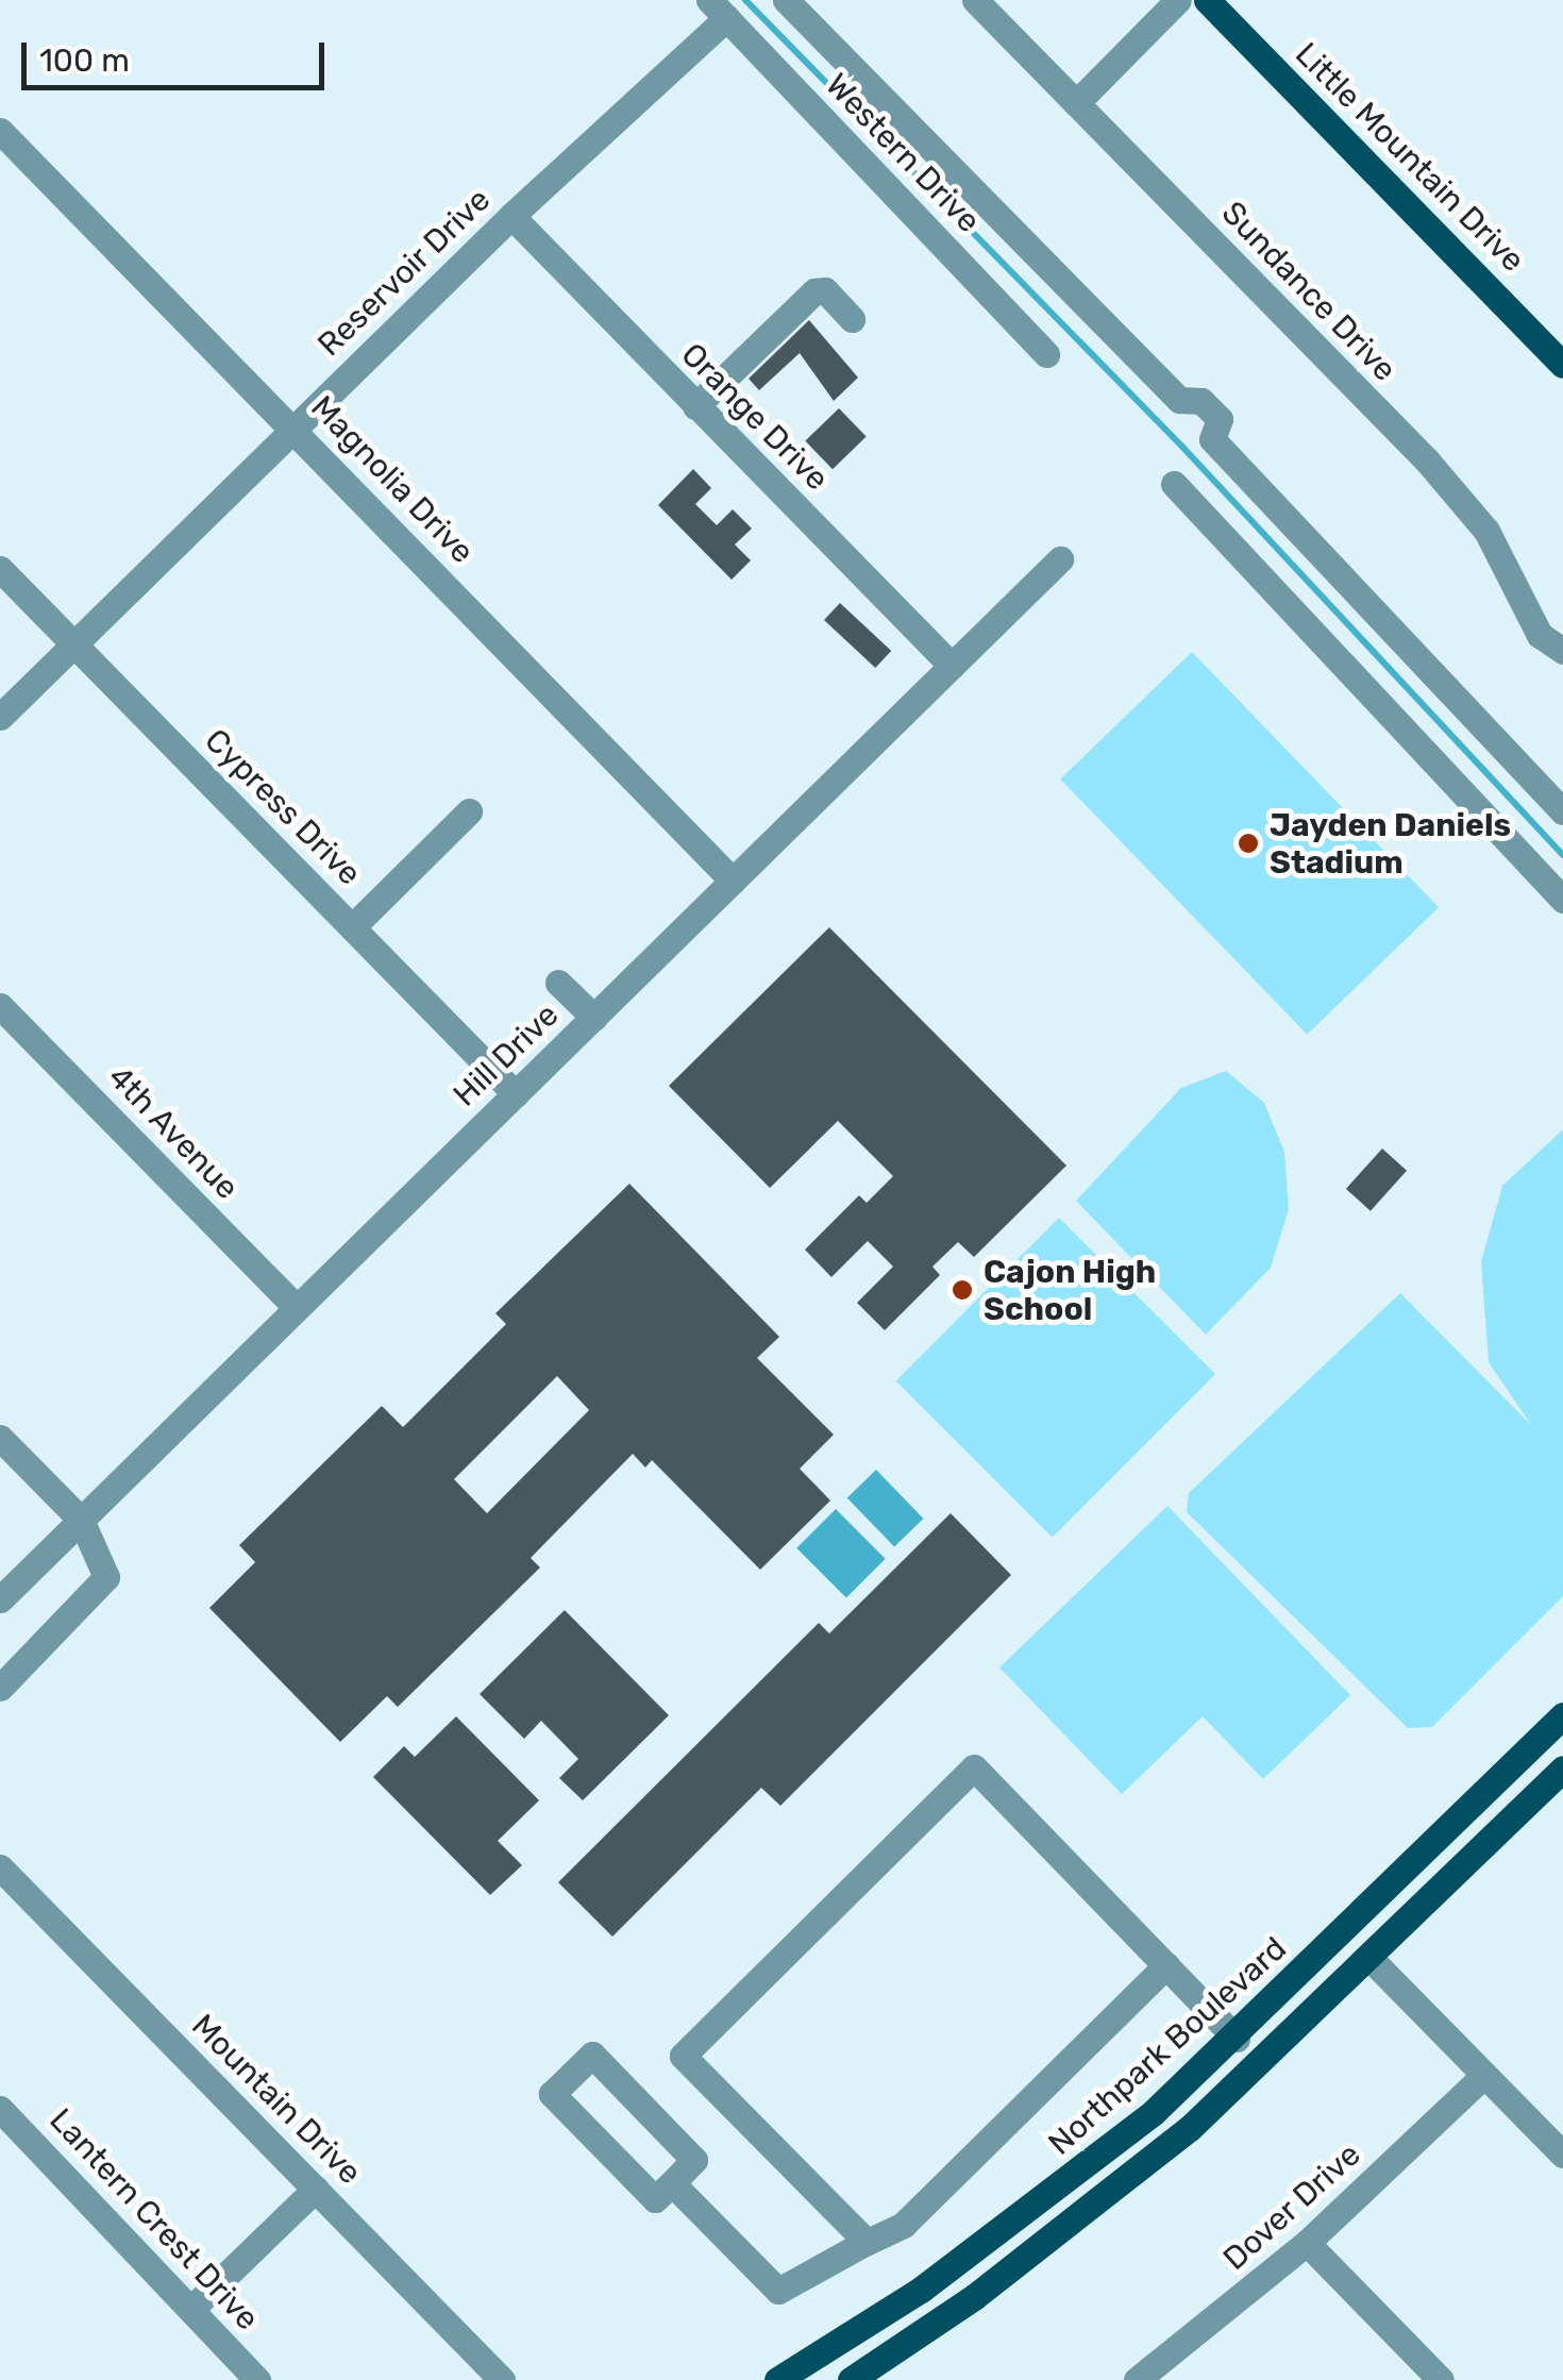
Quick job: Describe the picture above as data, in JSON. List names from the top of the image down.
{
  "streets": {
    "main road": ["Little Mountain Drive", "Northpark Boulevard"],
    "street": [
      "Western Drive",
      "Reservoir Drive",
      "Sundance Drive",
      "Orange Drive",
      "Magnolia Drive",
      "Cypress Drive",
      "Hill Drive",
      "4th Avenue",
      "Mountain Drive",
      "Dover Drive",
      "Lantern Crest Drive"
    ]
  },
  "crossings": [
    ["Western Drive", "Reservoir Drive"],
    ["Reservoir Drive", "Orange Drive"],
    ["Reservoir Drive", "Magnolia Drive"],
    ["Reservoir Drive", "Cypress Drive"],
    ["Orange Drive", "Hill Drive"],
    ["Magnolia Drive", "Hill Drive"],
    ["Cypress Drive", "Hill Drive"],
    ["Hill Drive", "4th Avenue"]
  ],
  "places": ["Jayden Daniels Stadium", "Cajon High School"],
  "scale_bar": "100 m"
}
